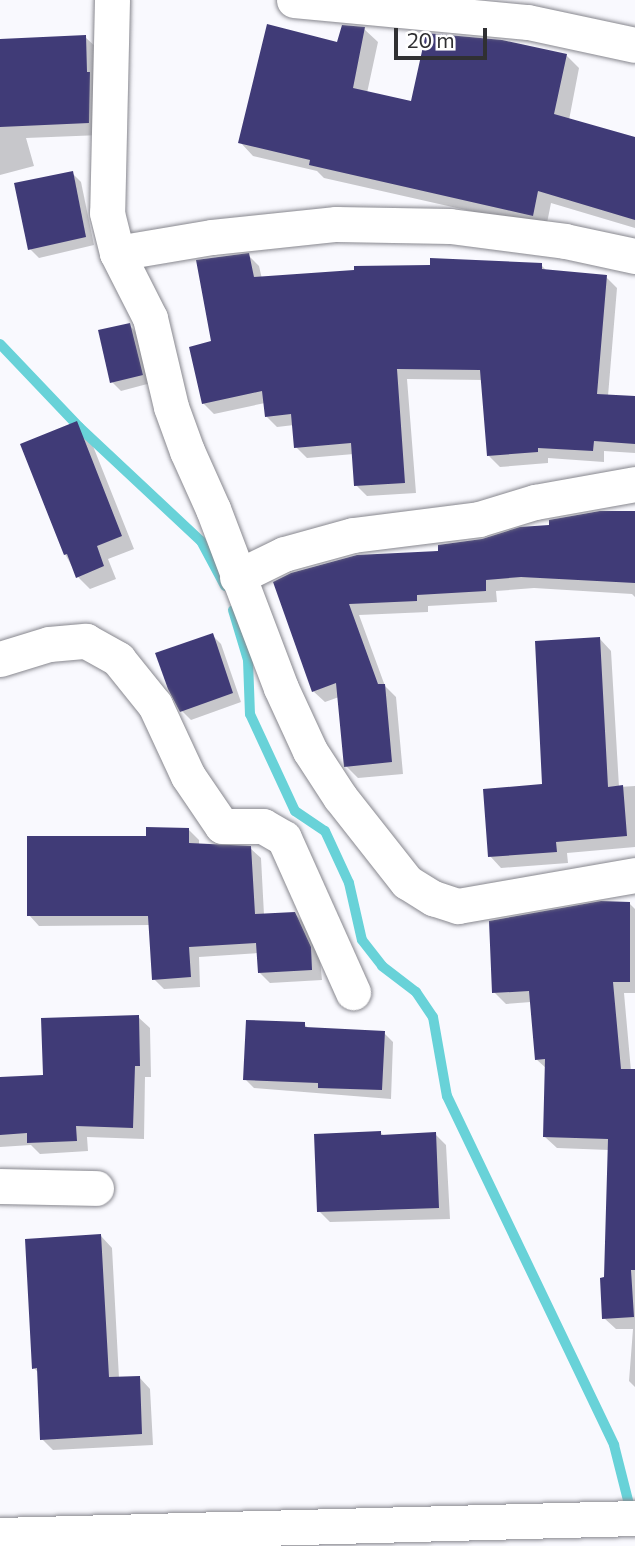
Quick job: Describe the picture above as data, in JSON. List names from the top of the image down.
{
  "scale_bar": "20 m"
}
